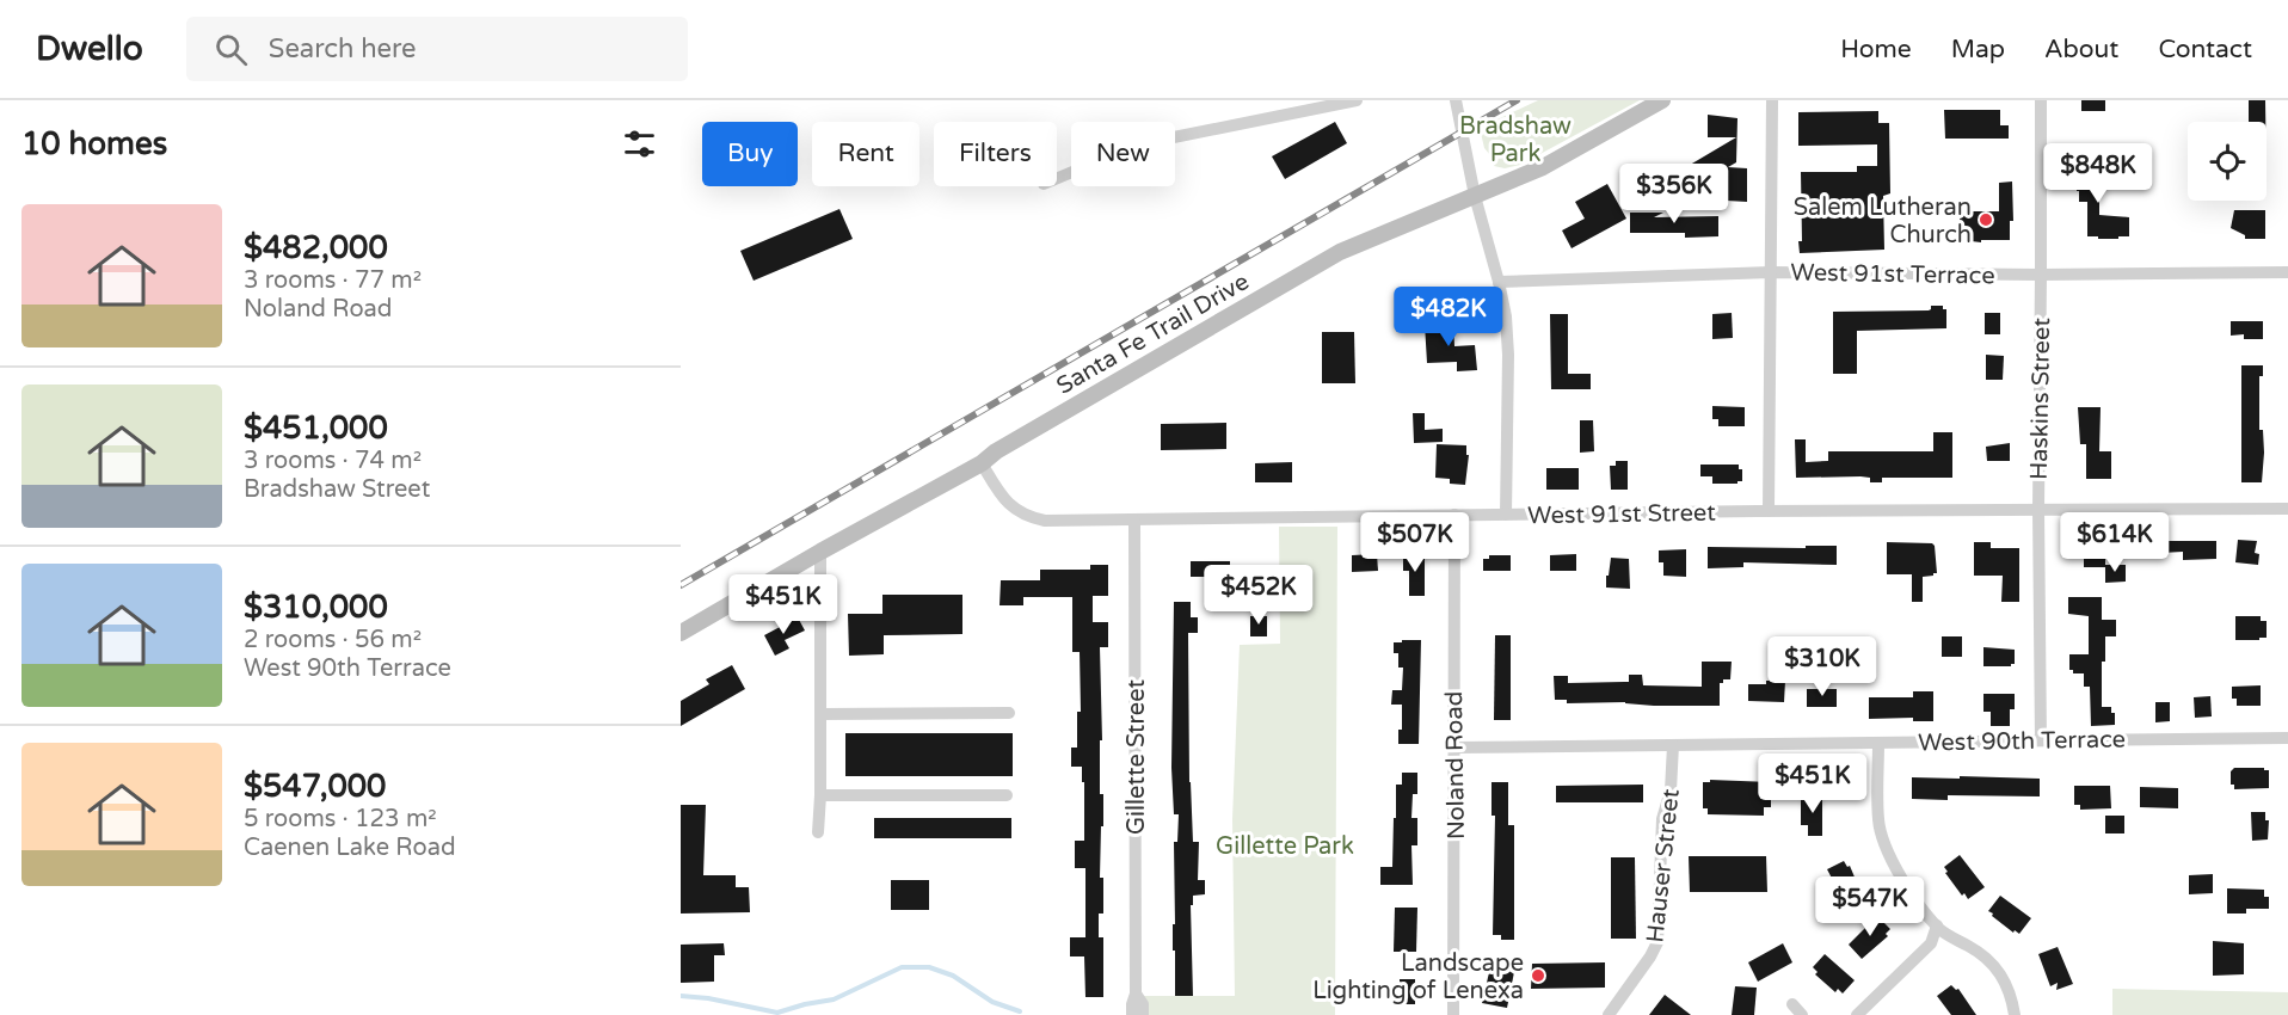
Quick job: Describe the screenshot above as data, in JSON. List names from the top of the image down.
{
  "streets": {
    "main road": ["Santa Fe Trail Drive"],
    "street": [
      "West 91st Terrace",
      "Haskins Street",
      "West 91st Street",
      "West 90th Terrace",
      "Gillette Street",
      "Noland Road",
      "Hauser Street"
    ]
  },
  "crossings": [
    ["West 91st Terrace", "Haskins Street"],
    ["Santa Fe Trail Drive", "West 91st Street"],
    ["Haskins Street", "West 91st Street"],
    ["Haskins Street", "West 90th Terrace"],
    ["West 91st Street", "Gillette Street"],
    ["West 91st Street", "Noland Road"],
    ["West 90th Terrace", "Noland Road"],
    ["West 90th Terrace", "Hauser Street"]
  ],
  "parks": ["Bradshaw Park", "Gillette Park"],
  "places": ["Salem Lutheran Church", "Landscape Lighting of Lenexa"],
  "page": {
    "header": "Dwello",
    "search": "Search here",
    "nav": [
      "Home",
      "Map",
      "About",
      "Contact"
    ],
    "heading": "10 homes",
    "chip": [
      "Buy",
      "Rent",
      "Filters",
      "New"
    ],
    "price": [
      "$848K",
      "$356K",
      "$482K",
      "$507K",
      "$614K",
      "$452K",
      "$451K",
      "$310K",
      "$451K",
      "$547K"
    ],
    "list": [
      {
        "name": "$482,000",
        "note": "3 rooms · 77 m² · Noland Road"
      },
      {
        "name": "$451,000",
        "note": "3 rooms · 74 m² · Bradshaw Street"
      },
      {
        "name": "$310,000",
        "note": "2 rooms · 56 m² · West 90th Terrace"
      },
      {
        "name": "$547,000",
        "note": "5 rooms · 123 m² · Caenen Lake Road"
      }
    ]
  }
}
